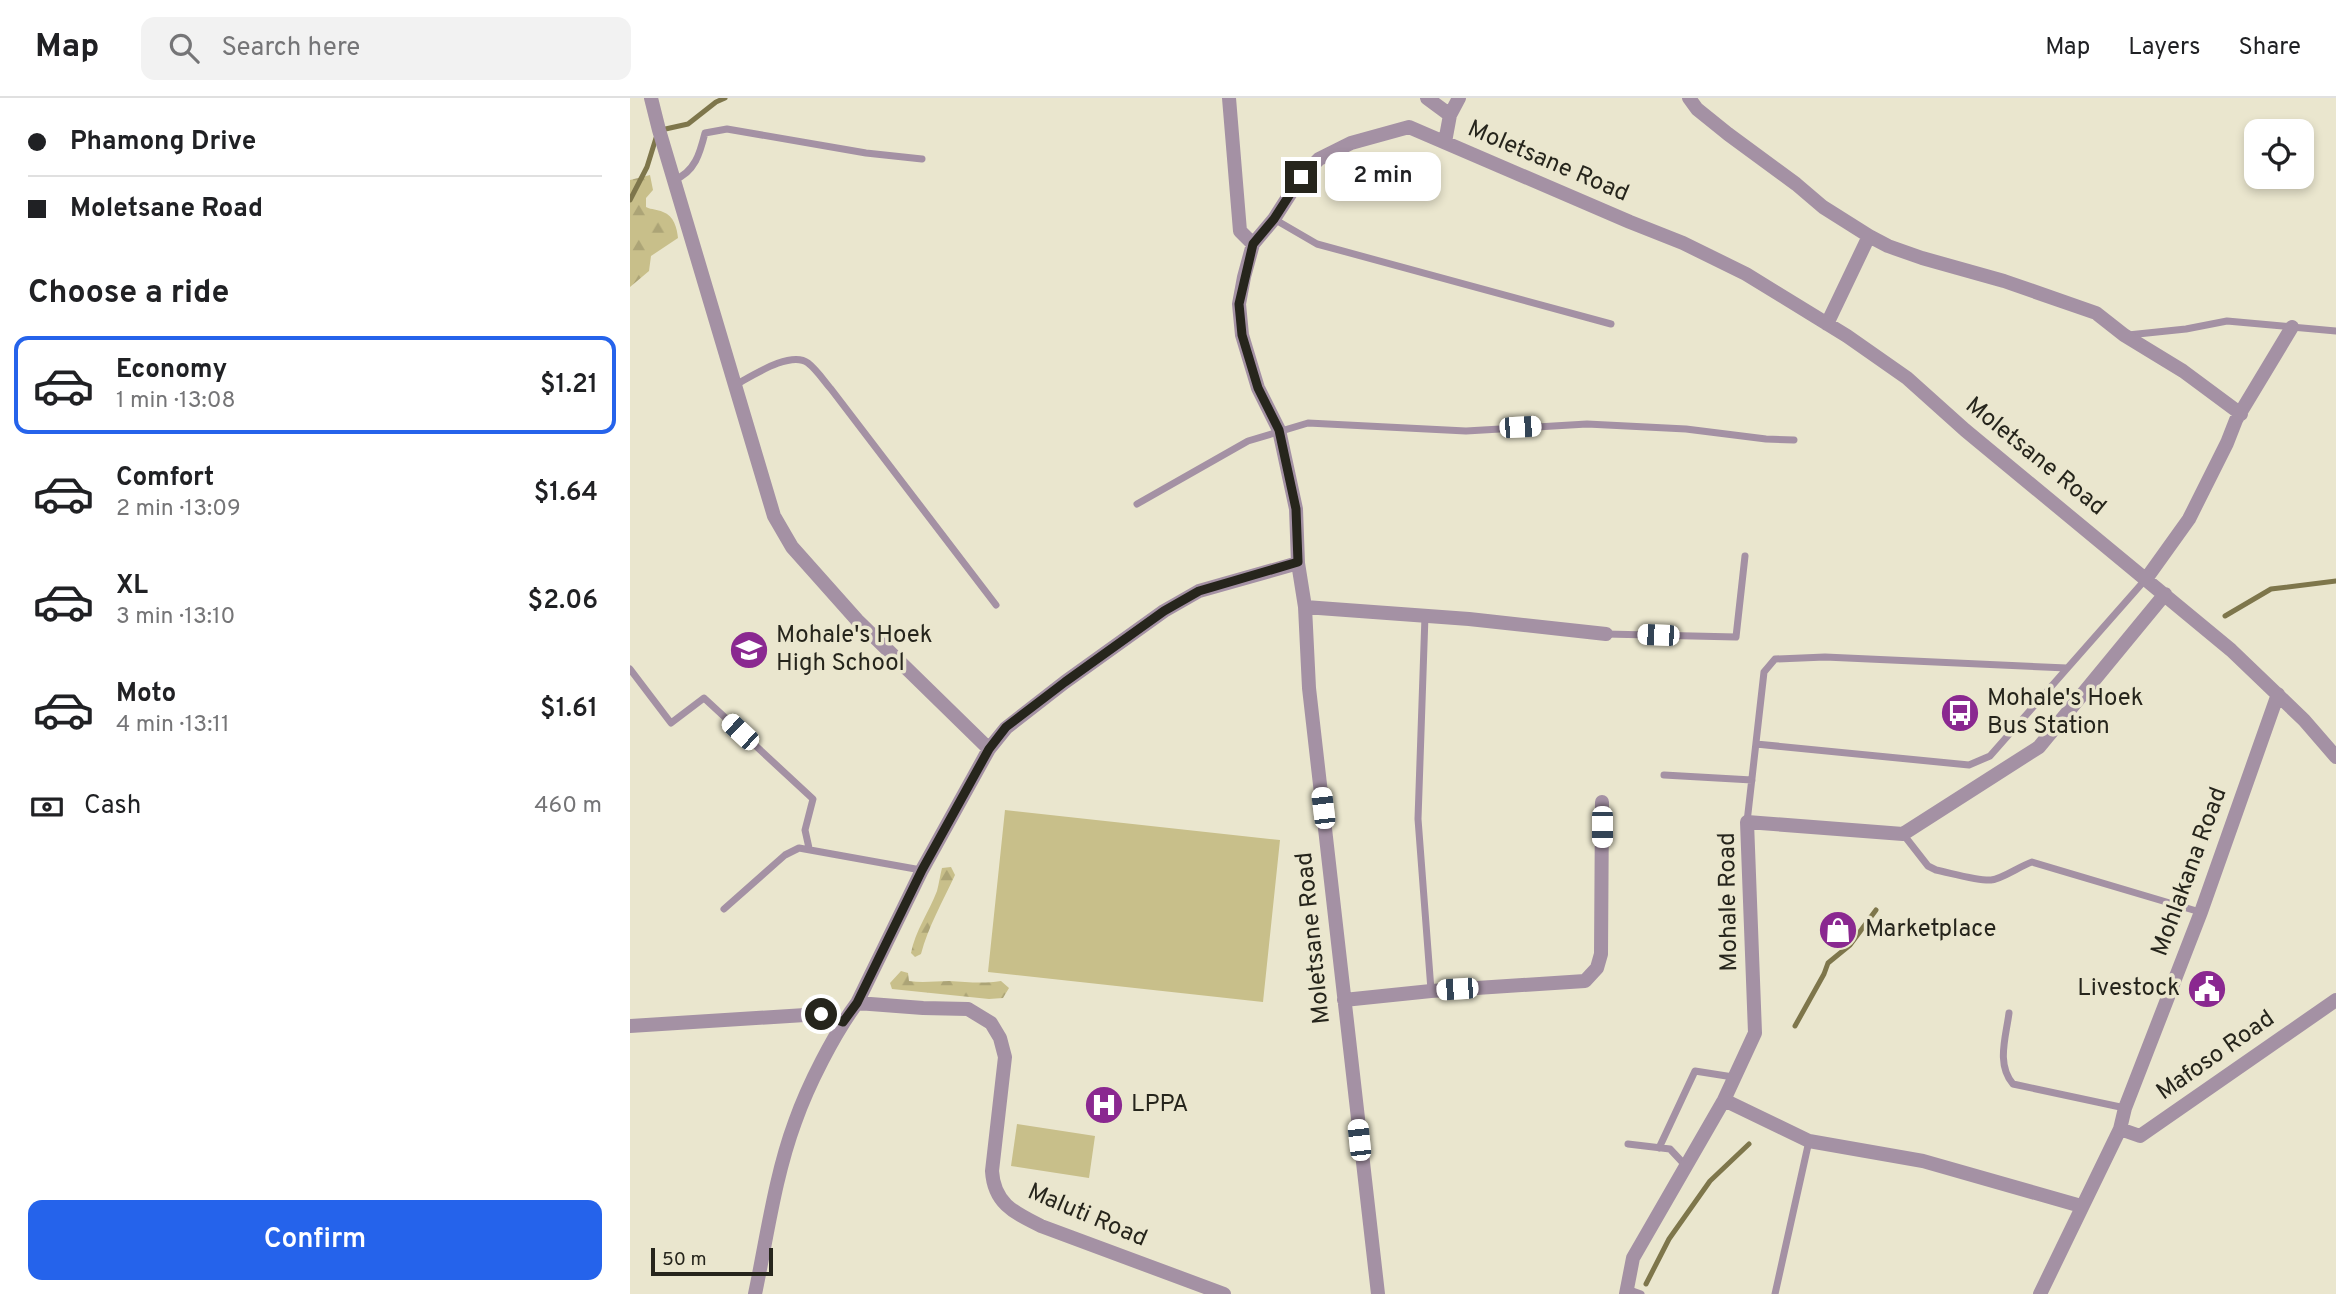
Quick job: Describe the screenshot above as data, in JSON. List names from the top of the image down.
{
  "streets": {
    "street": [
      "Moletsane Road",
      "Mohlakana Road",
      "Mohale Road",
      "Mafoso Road",
      "Maluti Road"
    ]
  },
  "crossings": [
    ["Moletsane Road", "Mohlakana Road"],
    ["Mohlakana Road", "Mafoso Road"]
  ],
  "places": {
    "school or university": ["Mohale's Hoek High School"],
    "bus stop": ["Mohale's Hoek Bus Station"],
    "shop": ["Marketplace"],
    "public building": ["Livestock"],
    "hospital": ["LPPA"]
  },
  "scale_bar": "50 m",
  "page": {
    "header": "Map",
    "search": "Search here",
    "nav": ["Map", "Layers", "Share"],
    "banner": ["Phamong Drive", "Moletsane Road"],
    "bubble": "2 min",
    "heading": "Choose a ride",
    "list": [
      {
        "name": "Economy",
        "note": "1 min · 13:08",
        "value": "$1.21"
      },
      {
        "name": "Comfort",
        "note": "2 min · 13:09",
        "value": "$1.64"
      },
      {
        "name": "XL",
        "note": "3 min · 13:10",
        "value": "$2.06"
      },
      {
        "name": "Moto",
        "note": "4 min · 13:11",
        "value": "$1.61"
      }
    ],
    "pay": ["Cash", "460 m"],
    "buttons": "Confirm",
    "scale": "50 m"
  }
}
